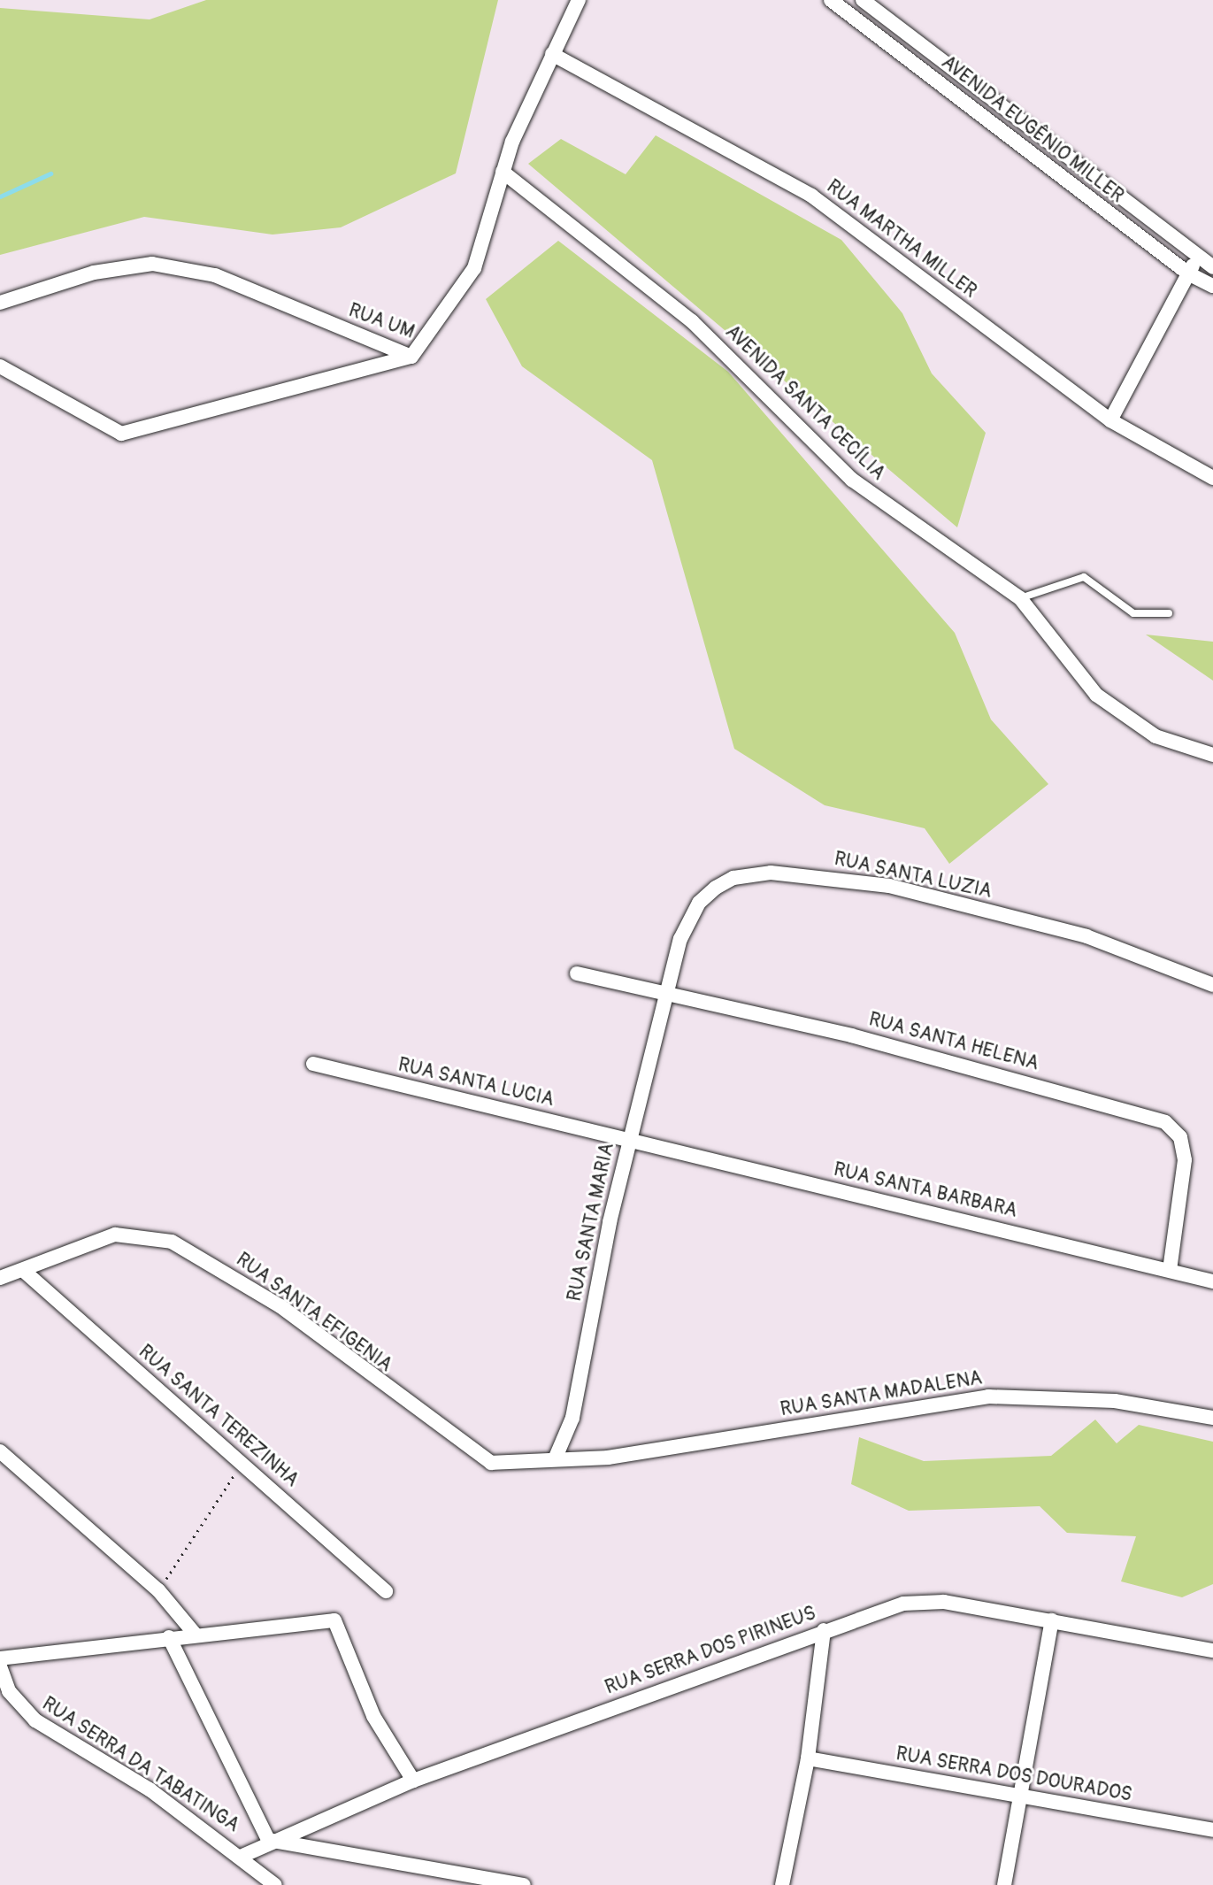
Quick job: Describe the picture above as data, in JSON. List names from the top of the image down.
{
  "streets": {
    "street": [
      "AVENIDA EUGÊNIO MILLER",
      "RUA MARTHA MILLER",
      "RUA UM",
      "AVENIDA SANTA CECÍLIA",
      "RUA SANTA LUZIA",
      "RUA SANTA HELENA",
      "RUA SANTA LUCIA",
      "RUA SANTA BARBARA",
      "RUA SANTA MARIA",
      "RUA SANTA EFIGENIA",
      "RUA SANTA MADALENA",
      "RUA SANTA TEREZINHA",
      "RUA SERRA DOS PIRINEUS",
      "RUA SERRA DA TABATINGA",
      "RUA SERRA DOS DOURADOS"
    ]
  },
  "crossings": [
    ["RUA MARTHA MILLER", "RUA UM"],
    ["RUA UM", "AVENIDA SANTA CECÍLIA"],
    ["RUA SANTA LUZIA", "RUA SANTA HELENA"],
    ["RUA SANTA LUZIA", "RUA SANTA MARIA"],
    ["RUA SANTA HELENA", "RUA SANTA BARBARA"],
    ["RUA SANTA HELENA", "RUA SANTA MARIA"],
    ["RUA SANTA LUCIA", "RUA SANTA BARBARA"],
    ["RUA SANTA LUCIA", "RUA SANTA MARIA"],
    ["RUA SANTA BARBARA", "RUA SANTA MARIA"],
    ["RUA SANTA MARIA", "RUA SANTA EFIGENIA"],
    ["RUA SANTA MARIA", "RUA SANTA MADALENA"],
    ["RUA SANTA EFIGENIA", "RUA SANTA MADALENA"],
    ["RUA SANTA EFIGENIA", "RUA SANTA TEREZINHA"],
    ["RUA SERRA DOS PIRINEUS", "RUA SERRA DA TABATINGA"]
  ]
}
